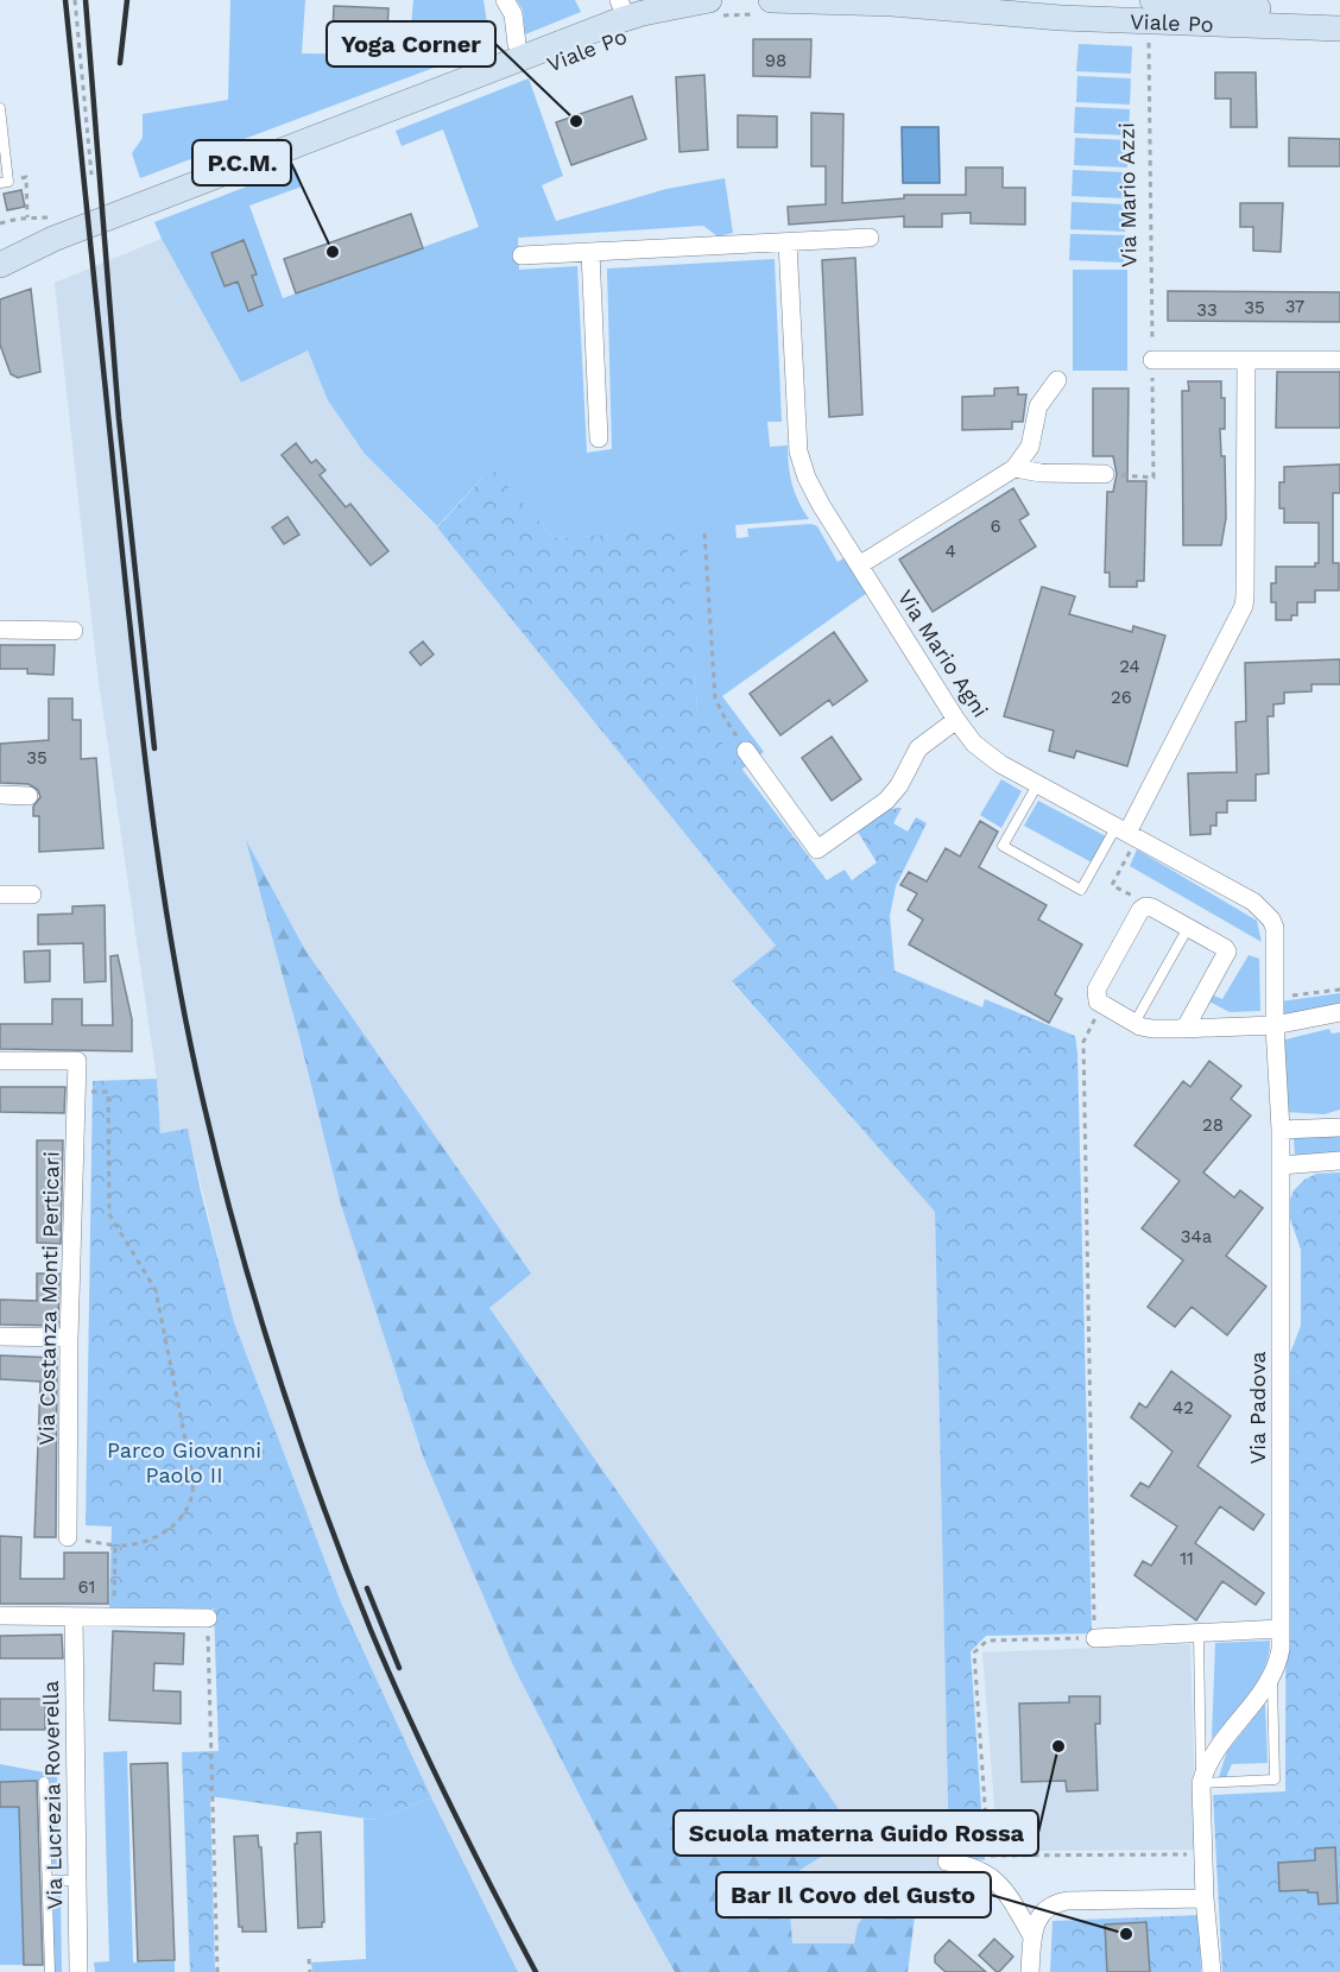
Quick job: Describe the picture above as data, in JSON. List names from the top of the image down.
{
  "streets": {
    "main road": ["Viale Po"],
    "street": [
      "Via Mario Agni",
      "Via Costanza Monti Perticari",
      "Via Padova",
      "Via Lucrezia Roverella"
    ],
    "path": ["Via Mario Azzi"]
  },
  "crossings": [
    ["Via Mario Agni", "Via Padova"]
  ],
  "parks": ["Parco Giovanni Paolo II"],
  "places": [
    "Yoga Corner",
    "P.C.M.",
    "Scuola materna Guido Rossa",
    "Bar Il Covo del Gusto"
  ],
  "house_numbers": [
    "98",
    "37",
    "35",
    "33",
    "6",
    "4",
    "24",
    "26",
    "35",
    "28",
    "34a",
    "42",
    "11",
    "61"
  ]
}
